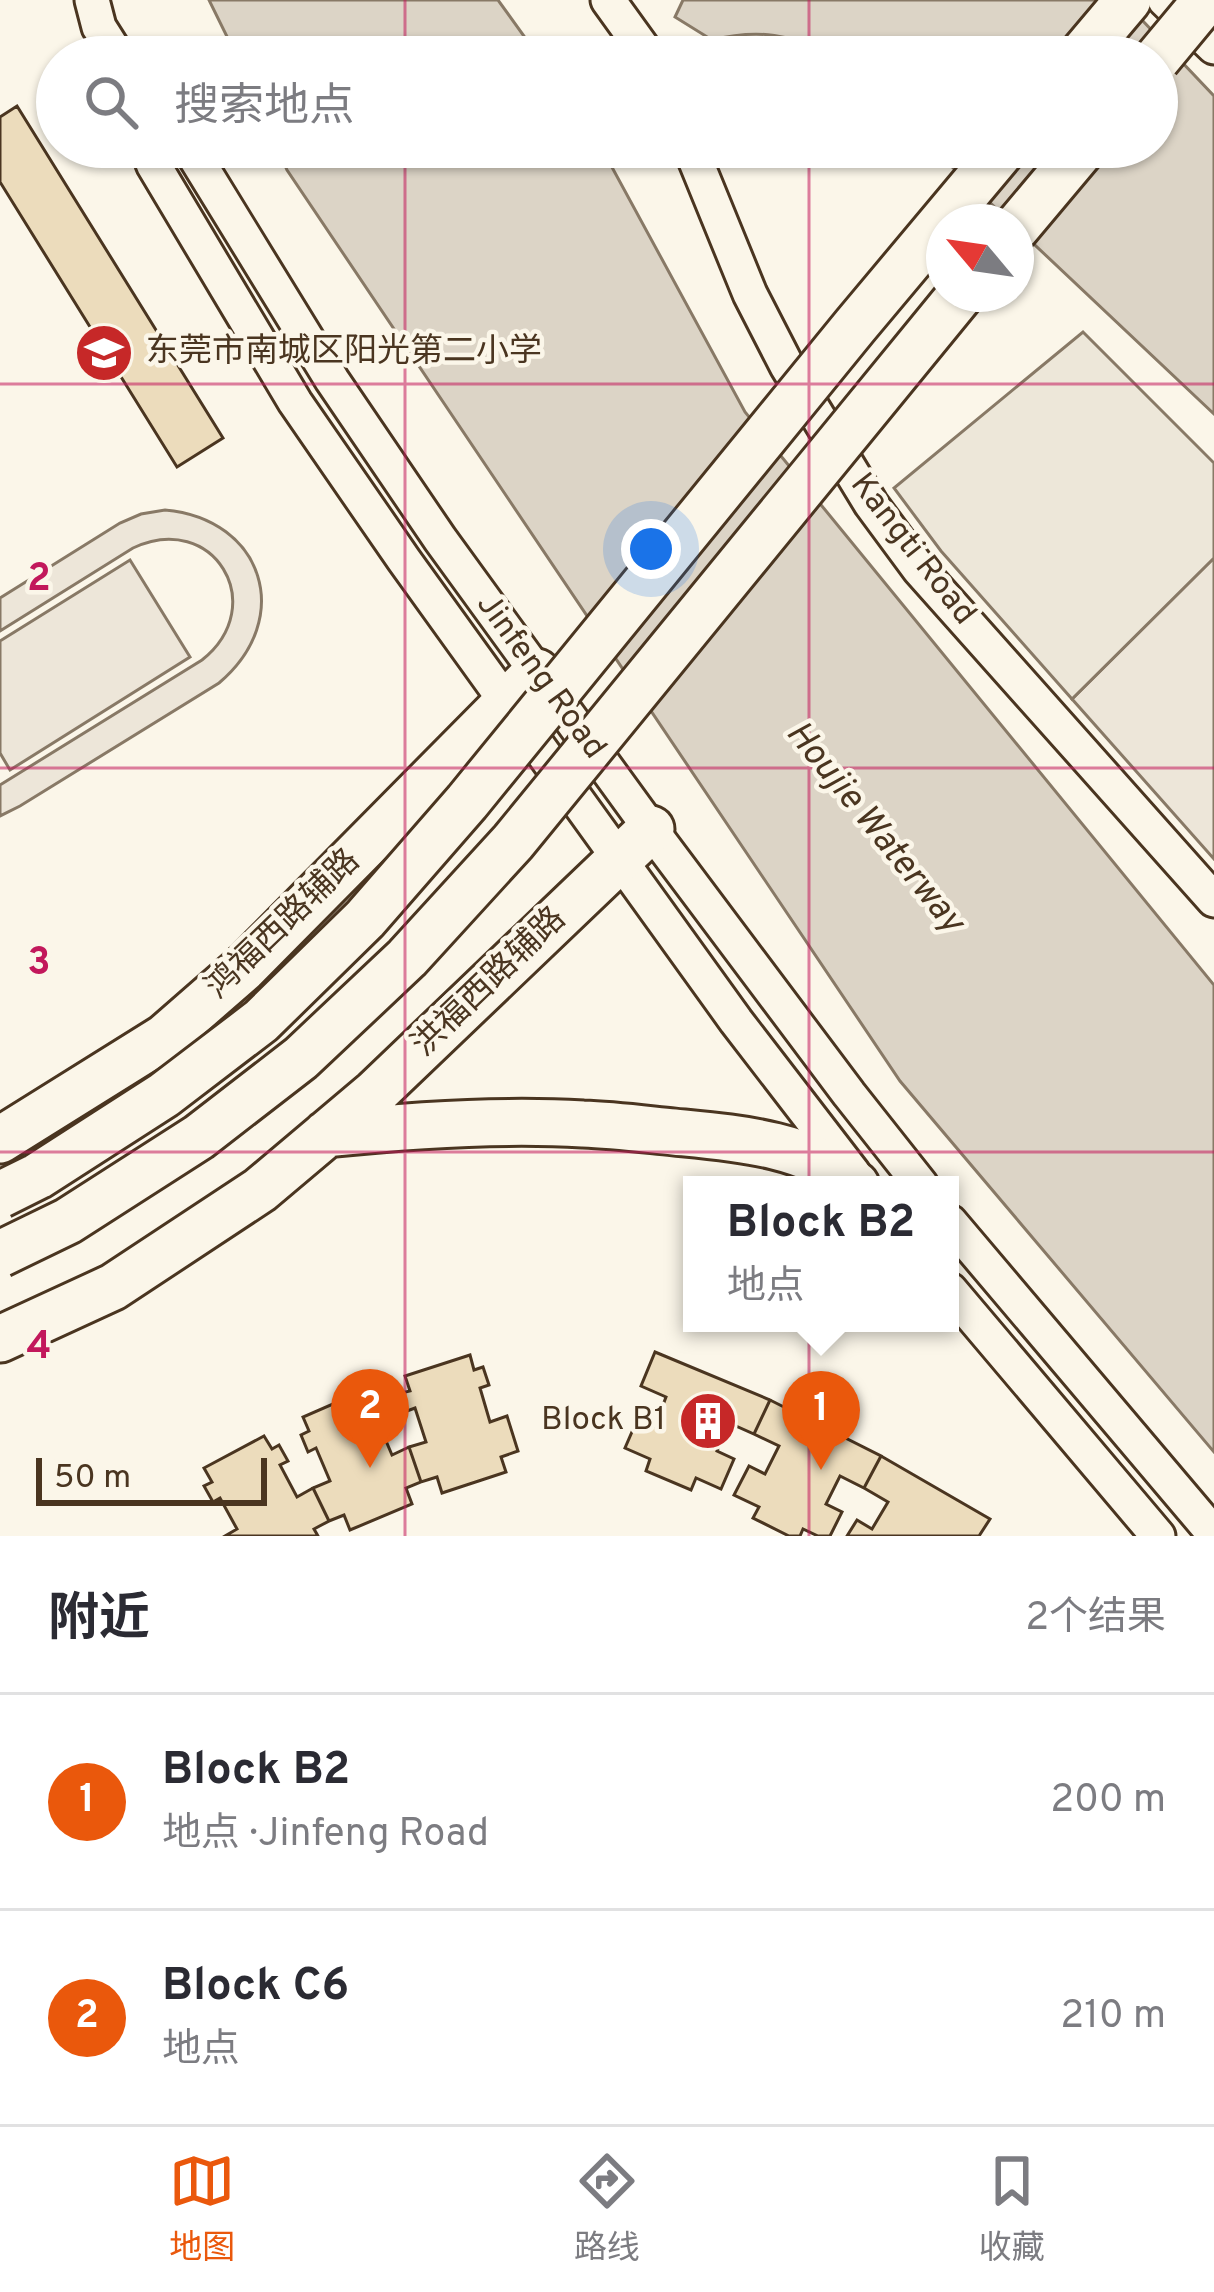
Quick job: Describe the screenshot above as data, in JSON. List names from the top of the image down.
{
  "streets": {
    "main road": ["鸿福西路辅路", "洪福西路辅路"],
    "street": ["Kangti Road", "Jinfeng Road"]
  },
  "crossings": [
    ["Jinfeng Road", "鸿福西路辅路"],
    ["Jinfeng Road", "洪福西路辅路"]
  ],
  "water": ["Houjie Waterway"],
  "places": {
    "school or university": ["东莞市南城区阳光第二小学"],
    "building": ["Block B1"]
  },
  "scale_bar": "50 m",
  "north": "top left",
  "page": {
    "search": "搜索地点",
    "popup": ["Block B2", "地点"],
    "pins": ["2", "1"],
    "scale": "50 m",
    "heading": ["附近", "2个结果"],
    "list": [
      {
        "mark": "1",
        "name": "Block B2",
        "note": "地点 · Jinfeng Road",
        "value": "200 m"
      },
      {
        "mark": "2",
        "name": "Block C6",
        "note": "地点",
        "value": "210 m"
      }
    ],
    "nav": ["地图", "路线", "收藏"]
  },
  "grid": {
    "rows": ["2", "3", "4"]
  }
}
